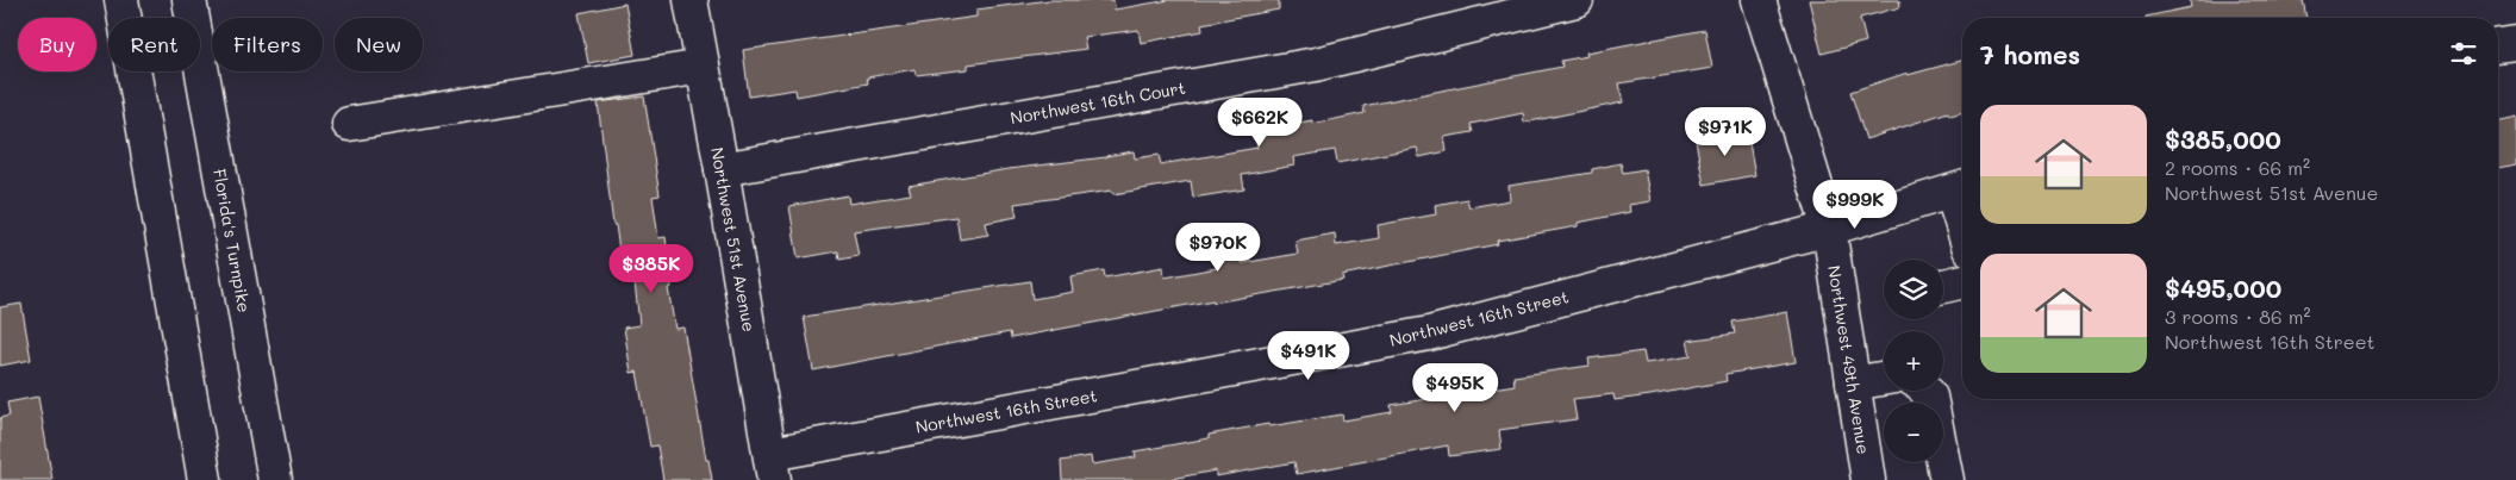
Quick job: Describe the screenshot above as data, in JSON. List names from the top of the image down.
{
  "streets": {
    "main road": [
      "Northwest 16th Court",
      "Northwest 51st Avenue",
      "Florida's Turnpike",
      "Northwest 16th Street",
      "Northwest 49th Avenue"
    ]
  },
  "crossings": [
    ["Northwest 16th Court", "Northwest 51st Avenue"],
    ["Northwest 51st Avenue", "Northwest 16th Street"],
    ["Northwest 16th Street", "Northwest 49th Avenue"]
  ],
  "page": {
    "chip": [
      "Buy",
      "Rent",
      "Filters",
      "New"
    ],
    "heading": "7 homes",
    "list": [
      {
        "name": "$385,000",
        "note": "2 rooms · 66 m² · Northwest 51st Avenue"
      },
      {
        "name": "$495,000",
        "note": "3 rooms · 86 m² · Northwest 16th Street"
      }
    ],
    "price": [
      "$662K",
      "$971K",
      "$999K",
      "$970K",
      "$385K",
      "$491K",
      "$495K"
    ],
    "map_buttons": ["+", "−"]
  }
}
